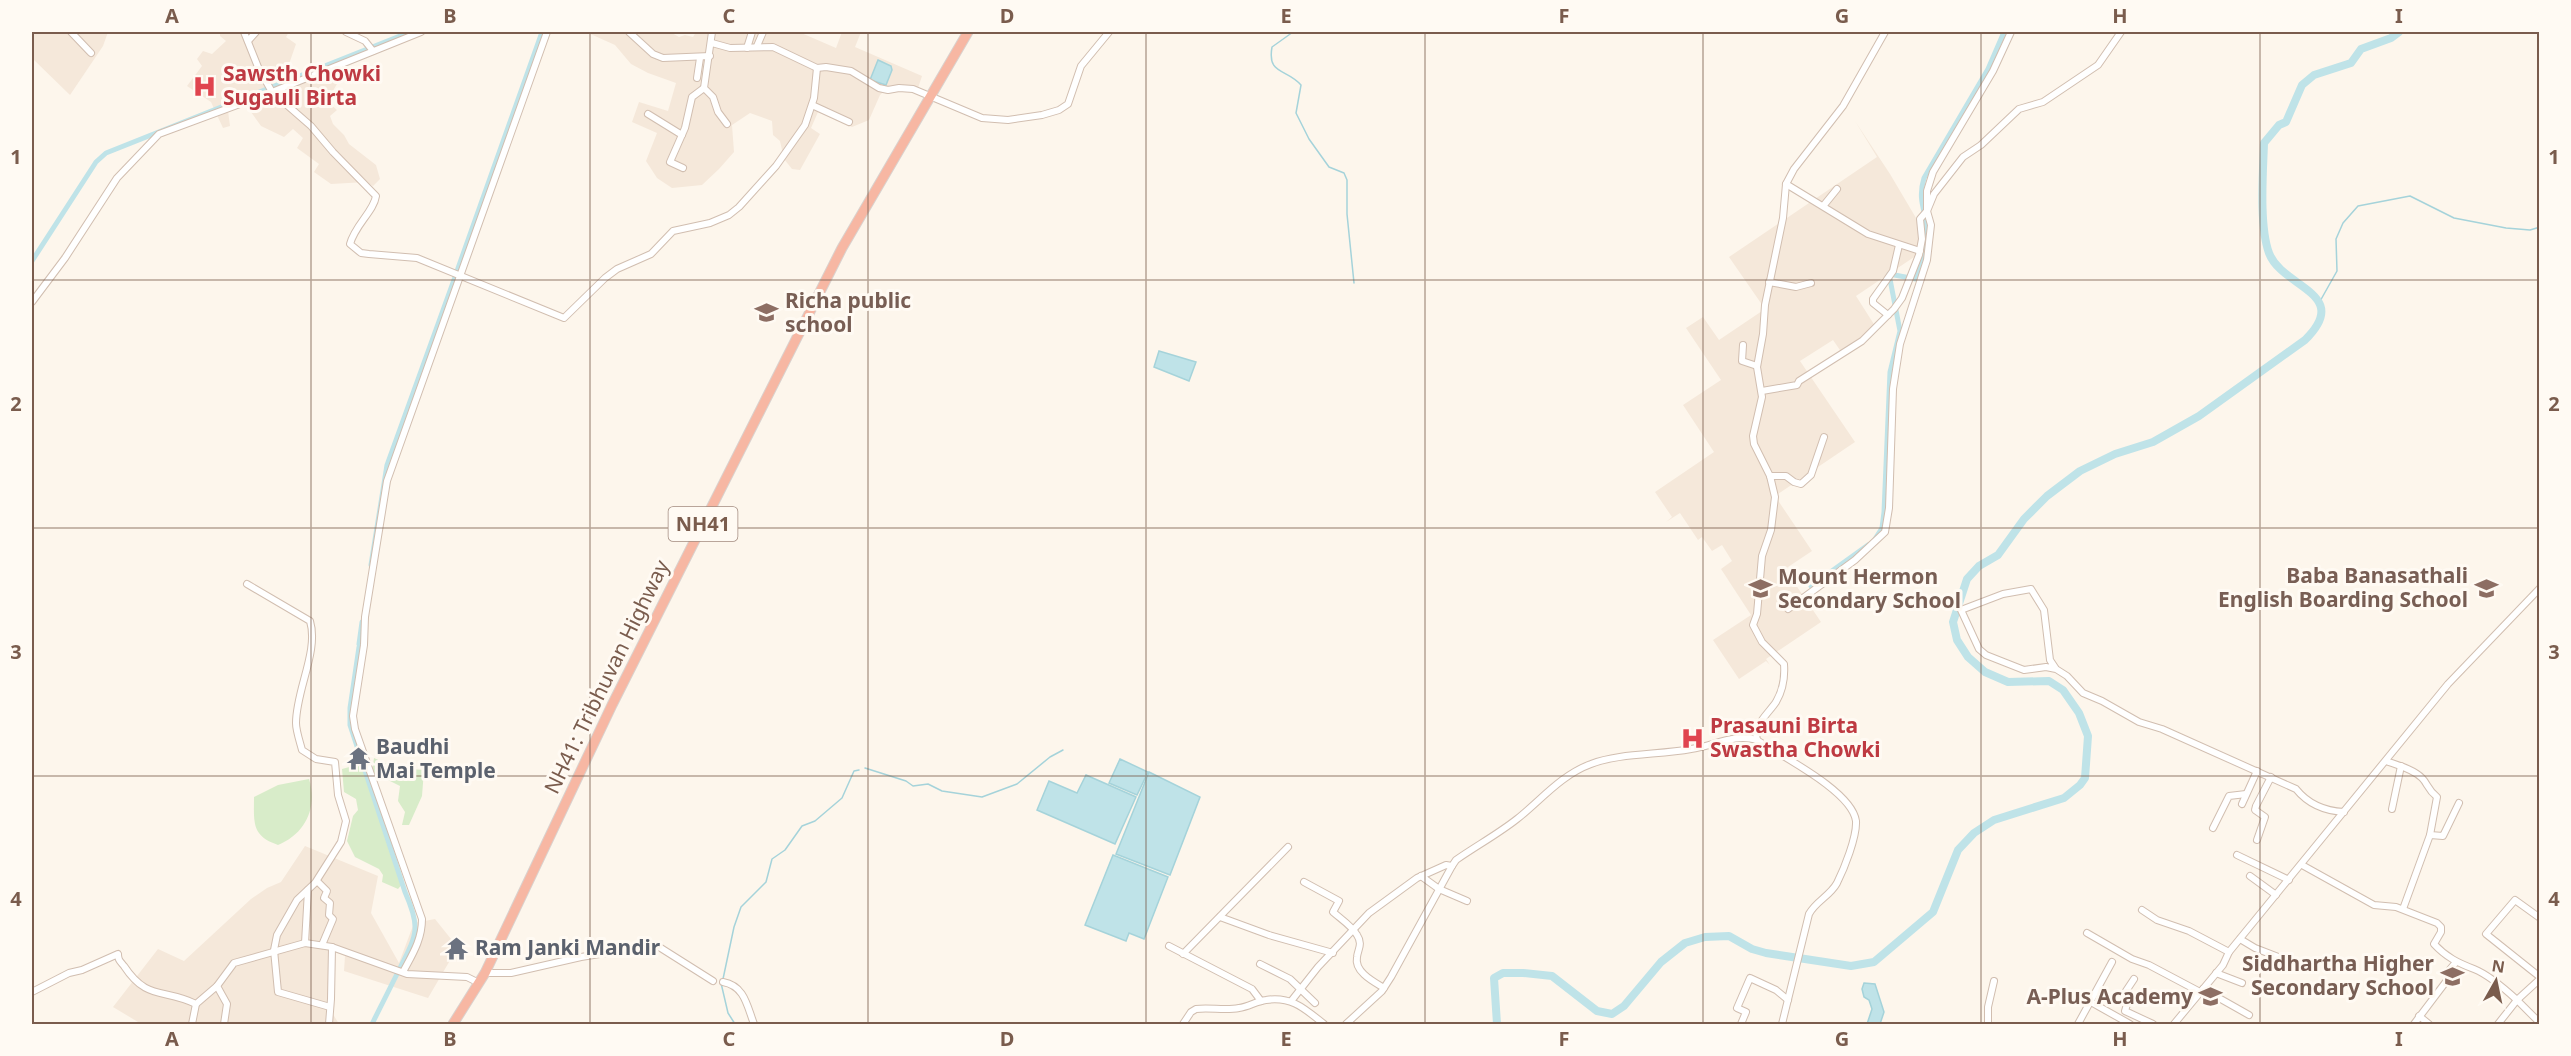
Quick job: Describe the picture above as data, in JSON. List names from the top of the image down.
{
  "streets": {
    "highway": ["NH41", "NH41: Tribhuvan Highway"]
  },
  "places": {
    "hospital": ["Sawsth Chowki Sugauli Birta", "Prasauni Birta Swastha Chowki"],
    "school or university": [
      "Richa public school",
      "Baba Banasathali English Boarding School",
      "Mount Hermon Secondary School",
      "Siddhartha Higher Secondary School",
      "A-Plus Academy"
    ],
    "temple": ["Baudhi Mai Temple", "Ram Janki Mandir"]
  },
  "north": "top",
  "grid": {
    "columns": [
      "A",
      "B",
      "C",
      "D",
      "E",
      "F",
      "G",
      "H",
      "I"
    ],
    "rows": [
      "1",
      "2",
      "3",
      "4"
    ]
  }
}
